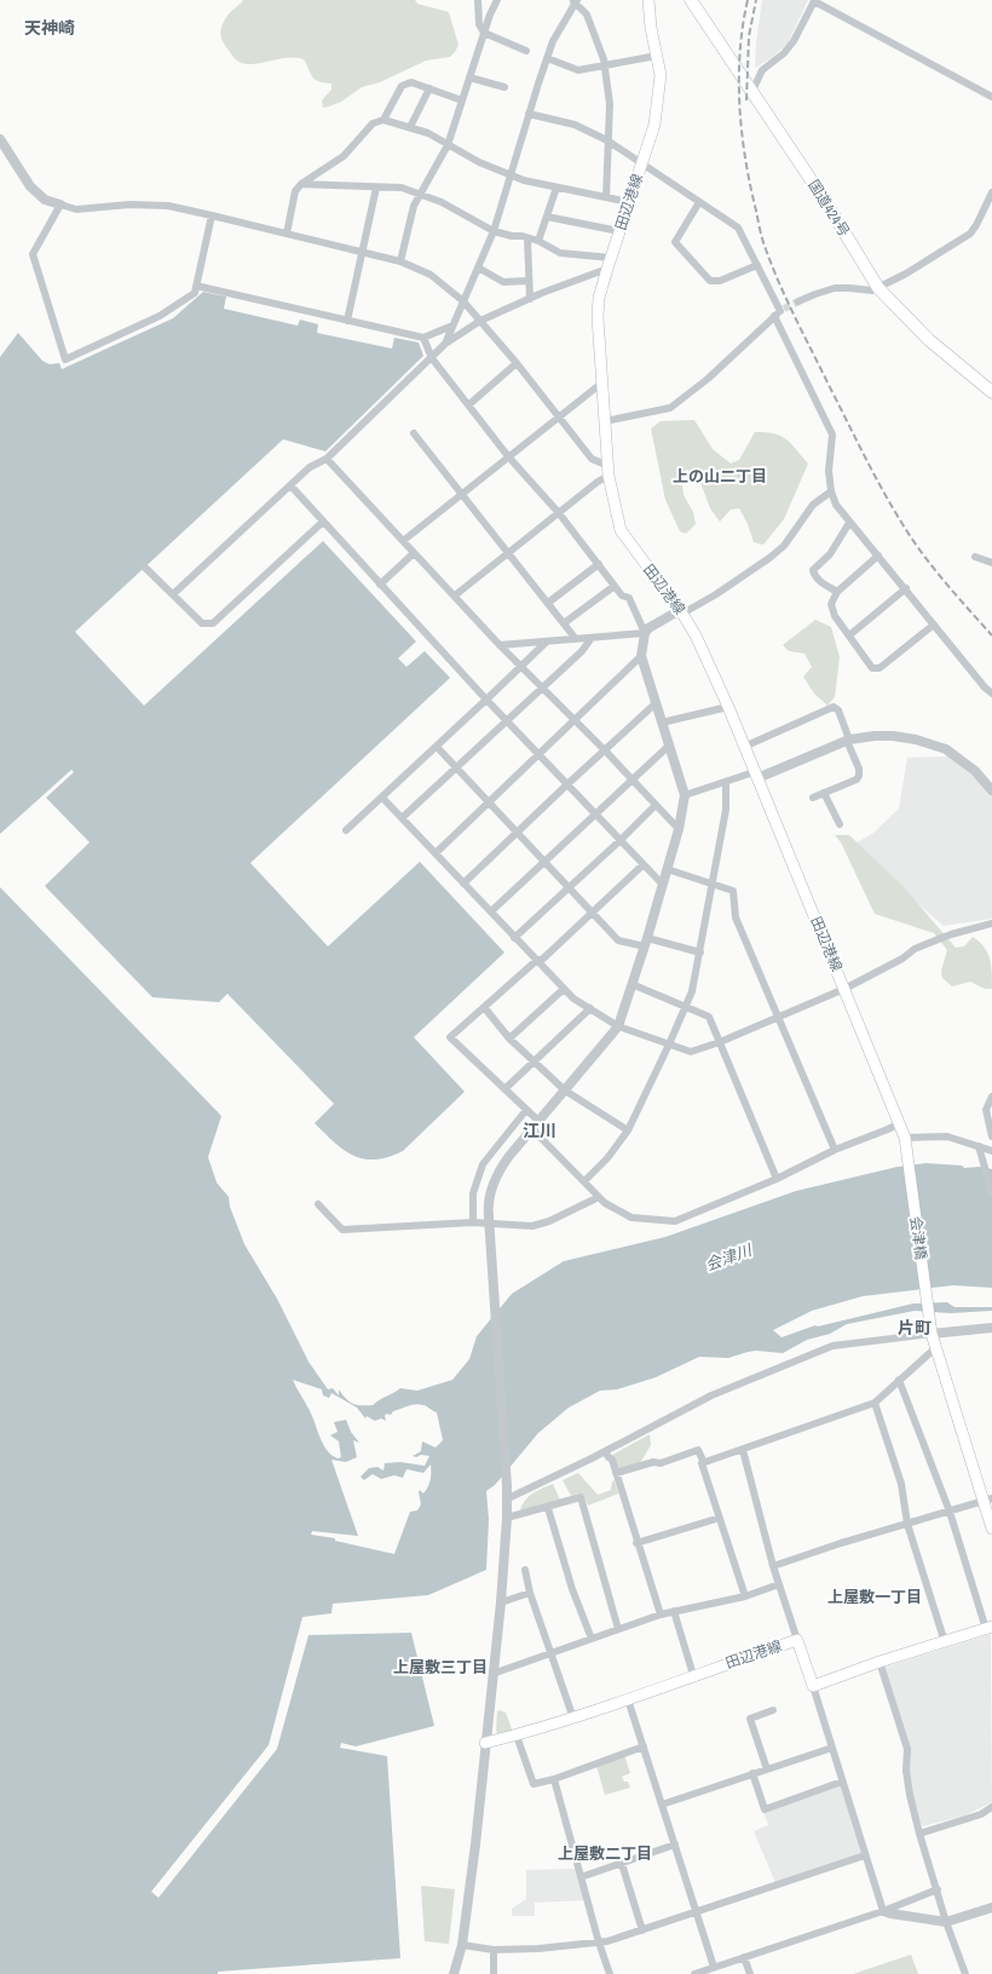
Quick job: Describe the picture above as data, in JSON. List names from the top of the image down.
{
  "streets": {
    "highway": ["国道424号"],
    "main road": ["田辺港線", "会津橋"]
  },
  "crossings": [
    ["田辺港線", "会津橋"]
  ],
  "districts": [
    "天神崎",
    "上の山二丁目",
    "江川",
    "片町",
    "上屋敷一丁目",
    "上屋敷三丁目",
    "上屋敷二丁目"
  ],
  "water": ["会津川"]
}
